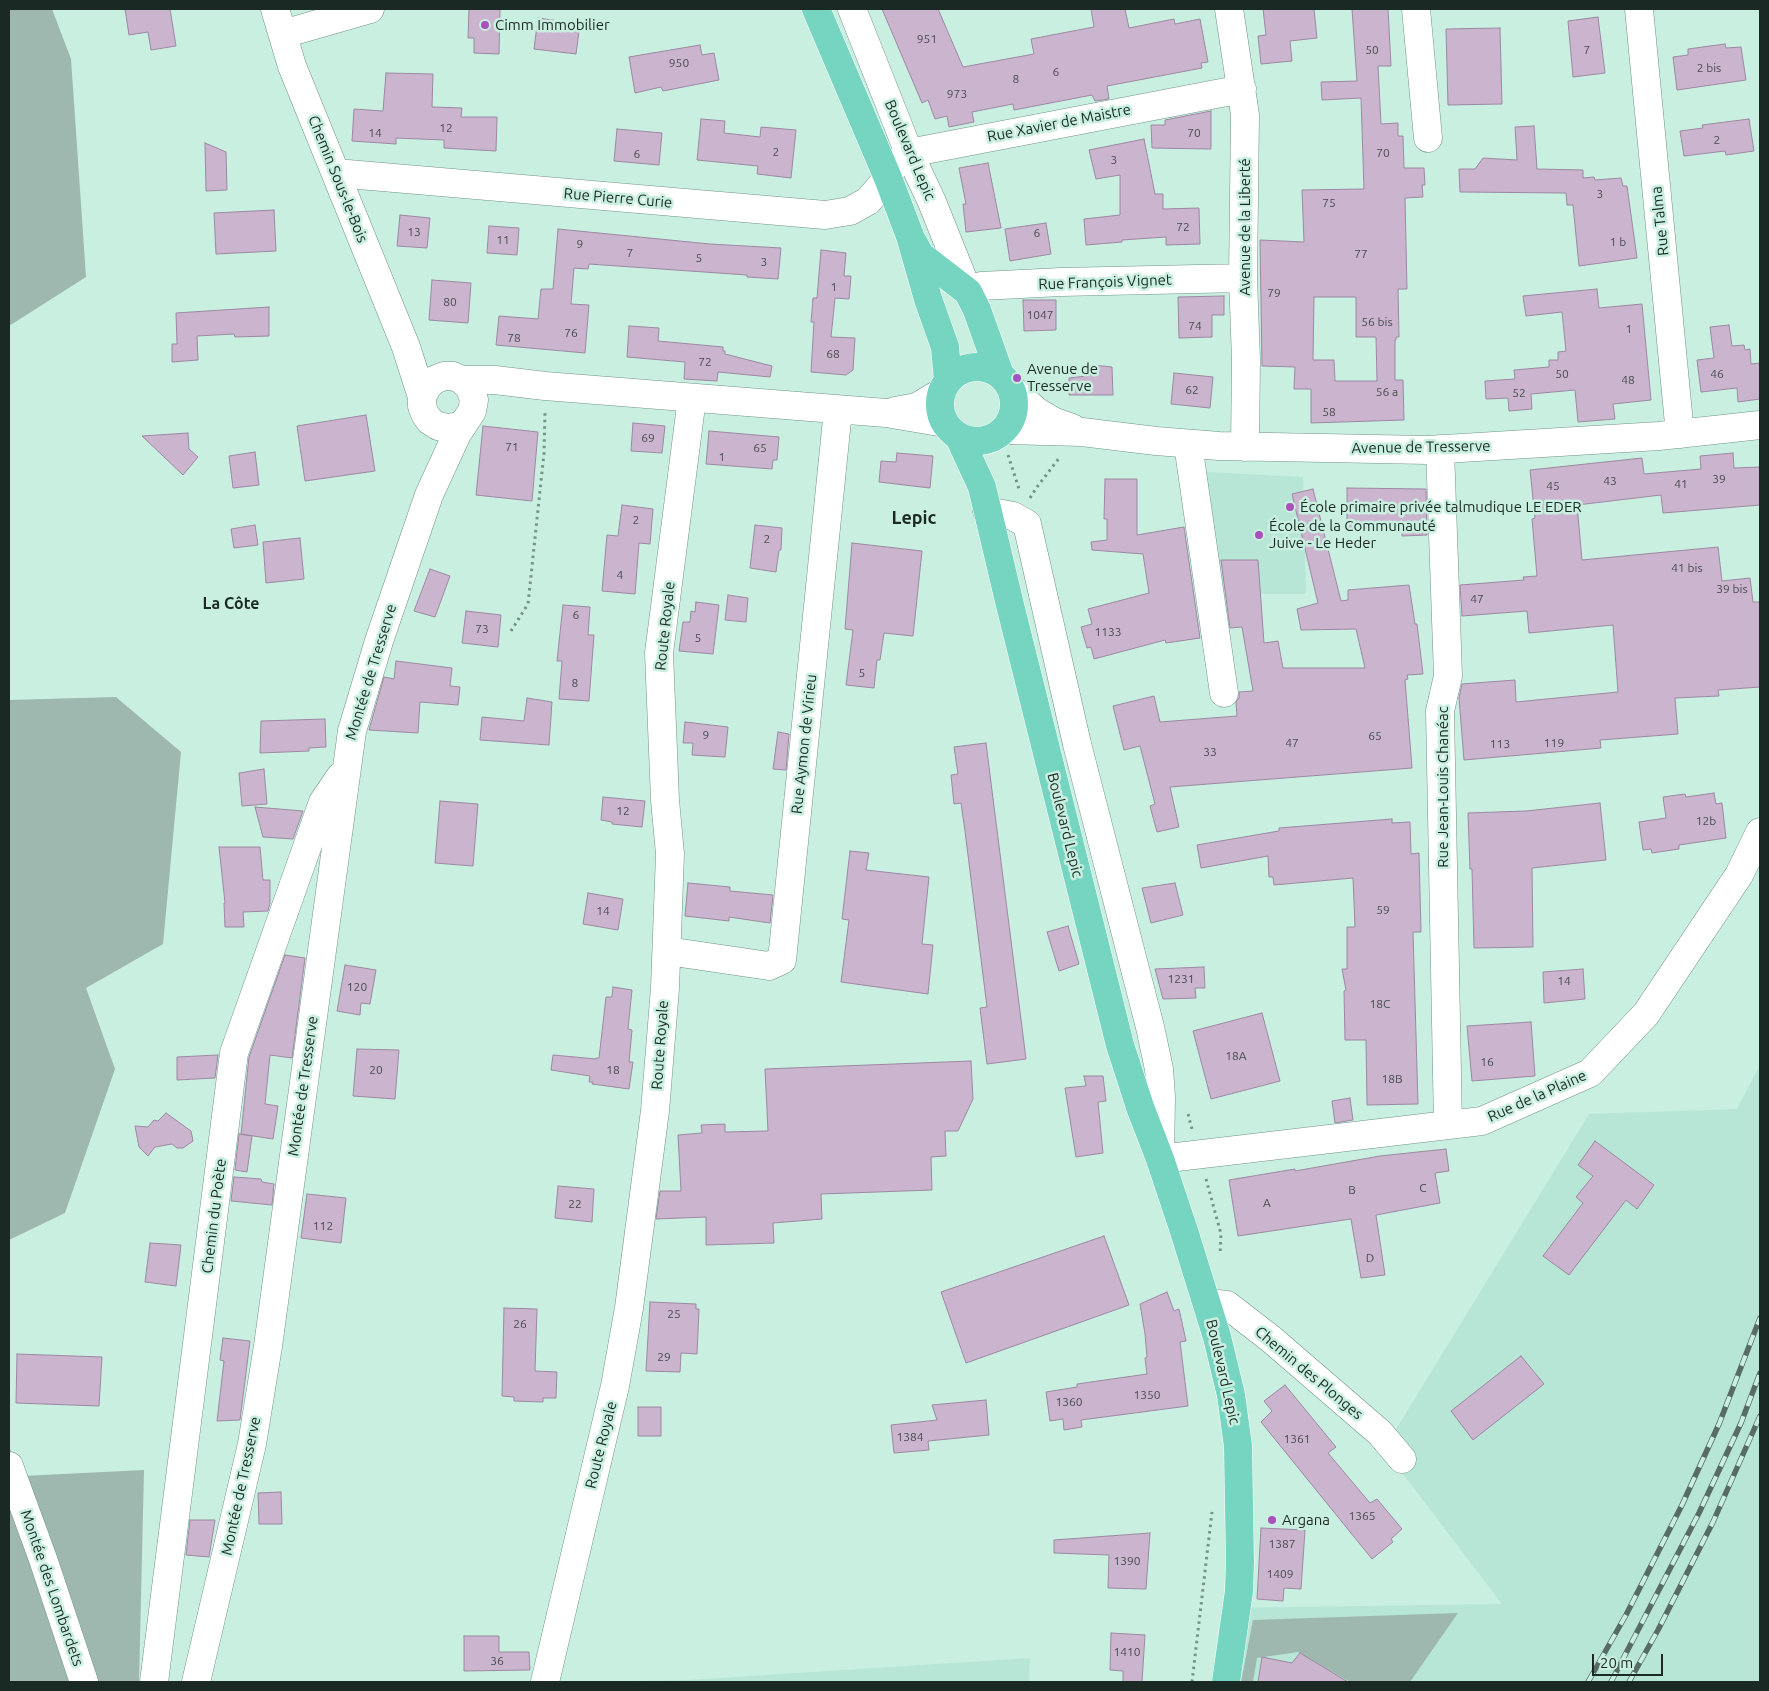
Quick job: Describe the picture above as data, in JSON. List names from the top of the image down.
{
  "streets": {
    "main road": ["Boulevard Lepic"],
    "street": [
      "Rue Xavier de Maistre",
      "Chemin Sous-le-Bois",
      "Rue Pierre Curie",
      "Rue Talma",
      "Avenue de la Liberté",
      "Rue François Vignet",
      "Avenue de Tresserve",
      "Route Royale",
      "Montée de Tresserve",
      "Rue Aymon de Virieu",
      "Rue Jean-Louis Chanéac",
      "Rue de la Plaine",
      "Chemin du Poète",
      "Chemin des Plonges",
      "Montée des Lombardets"
    ]
  },
  "crossings": [
    ["Rue Xavier de Maistre", "Boulevard Lepic"],
    ["Rue Xavier de Maistre", "Avenue de la Liberté"],
    ["Boulevard Lepic", "Rue Pierre Curie"],
    ["Boulevard Lepic", "Rue François Vignet"],
    ["Boulevard Lepic", "Avenue de Tresserve"],
    ["Boulevard Lepic", "Rue de la Plaine"],
    ["Boulevard Lepic", "Chemin des Plonges"],
    ["Chemin Sous-le-Bois", "Rue Pierre Curie"],
    ["Rue Talma", "Avenue de Tresserve"],
    ["Avenue de la Liberté", "Rue François Vignet"],
    ["Avenue de la Liberté", "Avenue de Tresserve"],
    ["Avenue de Tresserve", "Rue Jean-Louis Chanéac"],
    ["Route Royale", "Rue Aymon de Virieu"],
    ["Montée de Tresserve", "Chemin du Poète"],
    ["Rue Jean-Louis Chanéac", "Rue de la Plaine"]
  ],
  "districts": ["Lepic", "La Côte"],
  "places": [
    "Cimm Immobilier",
    "Avenue de Tresserve",
    "École primaire privée talmudique LE EDER",
    "École de la Communauté Juive - Le Heder",
    "Argana"
  ],
  "house_numbers": [
    "951",
    "50",
    "7",
    "950",
    "2 bis",
    "6",
    "8",
    "973",
    "12",
    "14",
    "70",
    "2",
    "2",
    "70",
    "6",
    "3",
    "3",
    "75",
    "72",
    "13",
    "6",
    "11",
    "1 b",
    "9",
    "7",
    "77",
    "5",
    "3",
    "1",
    "79",
    "80",
    "1047",
    "56 bis",
    "74",
    "1",
    "76",
    "78",
    "68",
    "72",
    "50",
    "46",
    "48",
    "62",
    "56 a",
    "52",
    "58",
    "69",
    "71",
    "65",
    "1",
    "39",
    "43",
    "41",
    "45",
    "2",
    "2",
    "41 bis",
    "4",
    "39 bis",
    "47",
    "6",
    "73",
    "1133",
    "5",
    "5",
    "8",
    "9",
    "65",
    "47",
    "119",
    "113",
    "33",
    "12",
    "12b",
    "59",
    "14",
    "1231",
    "14",
    "120",
    "18C",
    "18A",
    "16",
    "20",
    "18",
    "18B",
    "C",
    "B",
    "A",
    "22",
    "112",
    "D",
    "25",
    "26",
    "29",
    "1350",
    "1360",
    "1384",
    "1361",
    "1365",
    "1387",
    "1390",
    "1409",
    "1410",
    "36"
  ],
  "scale_bar": "20 m"
}
